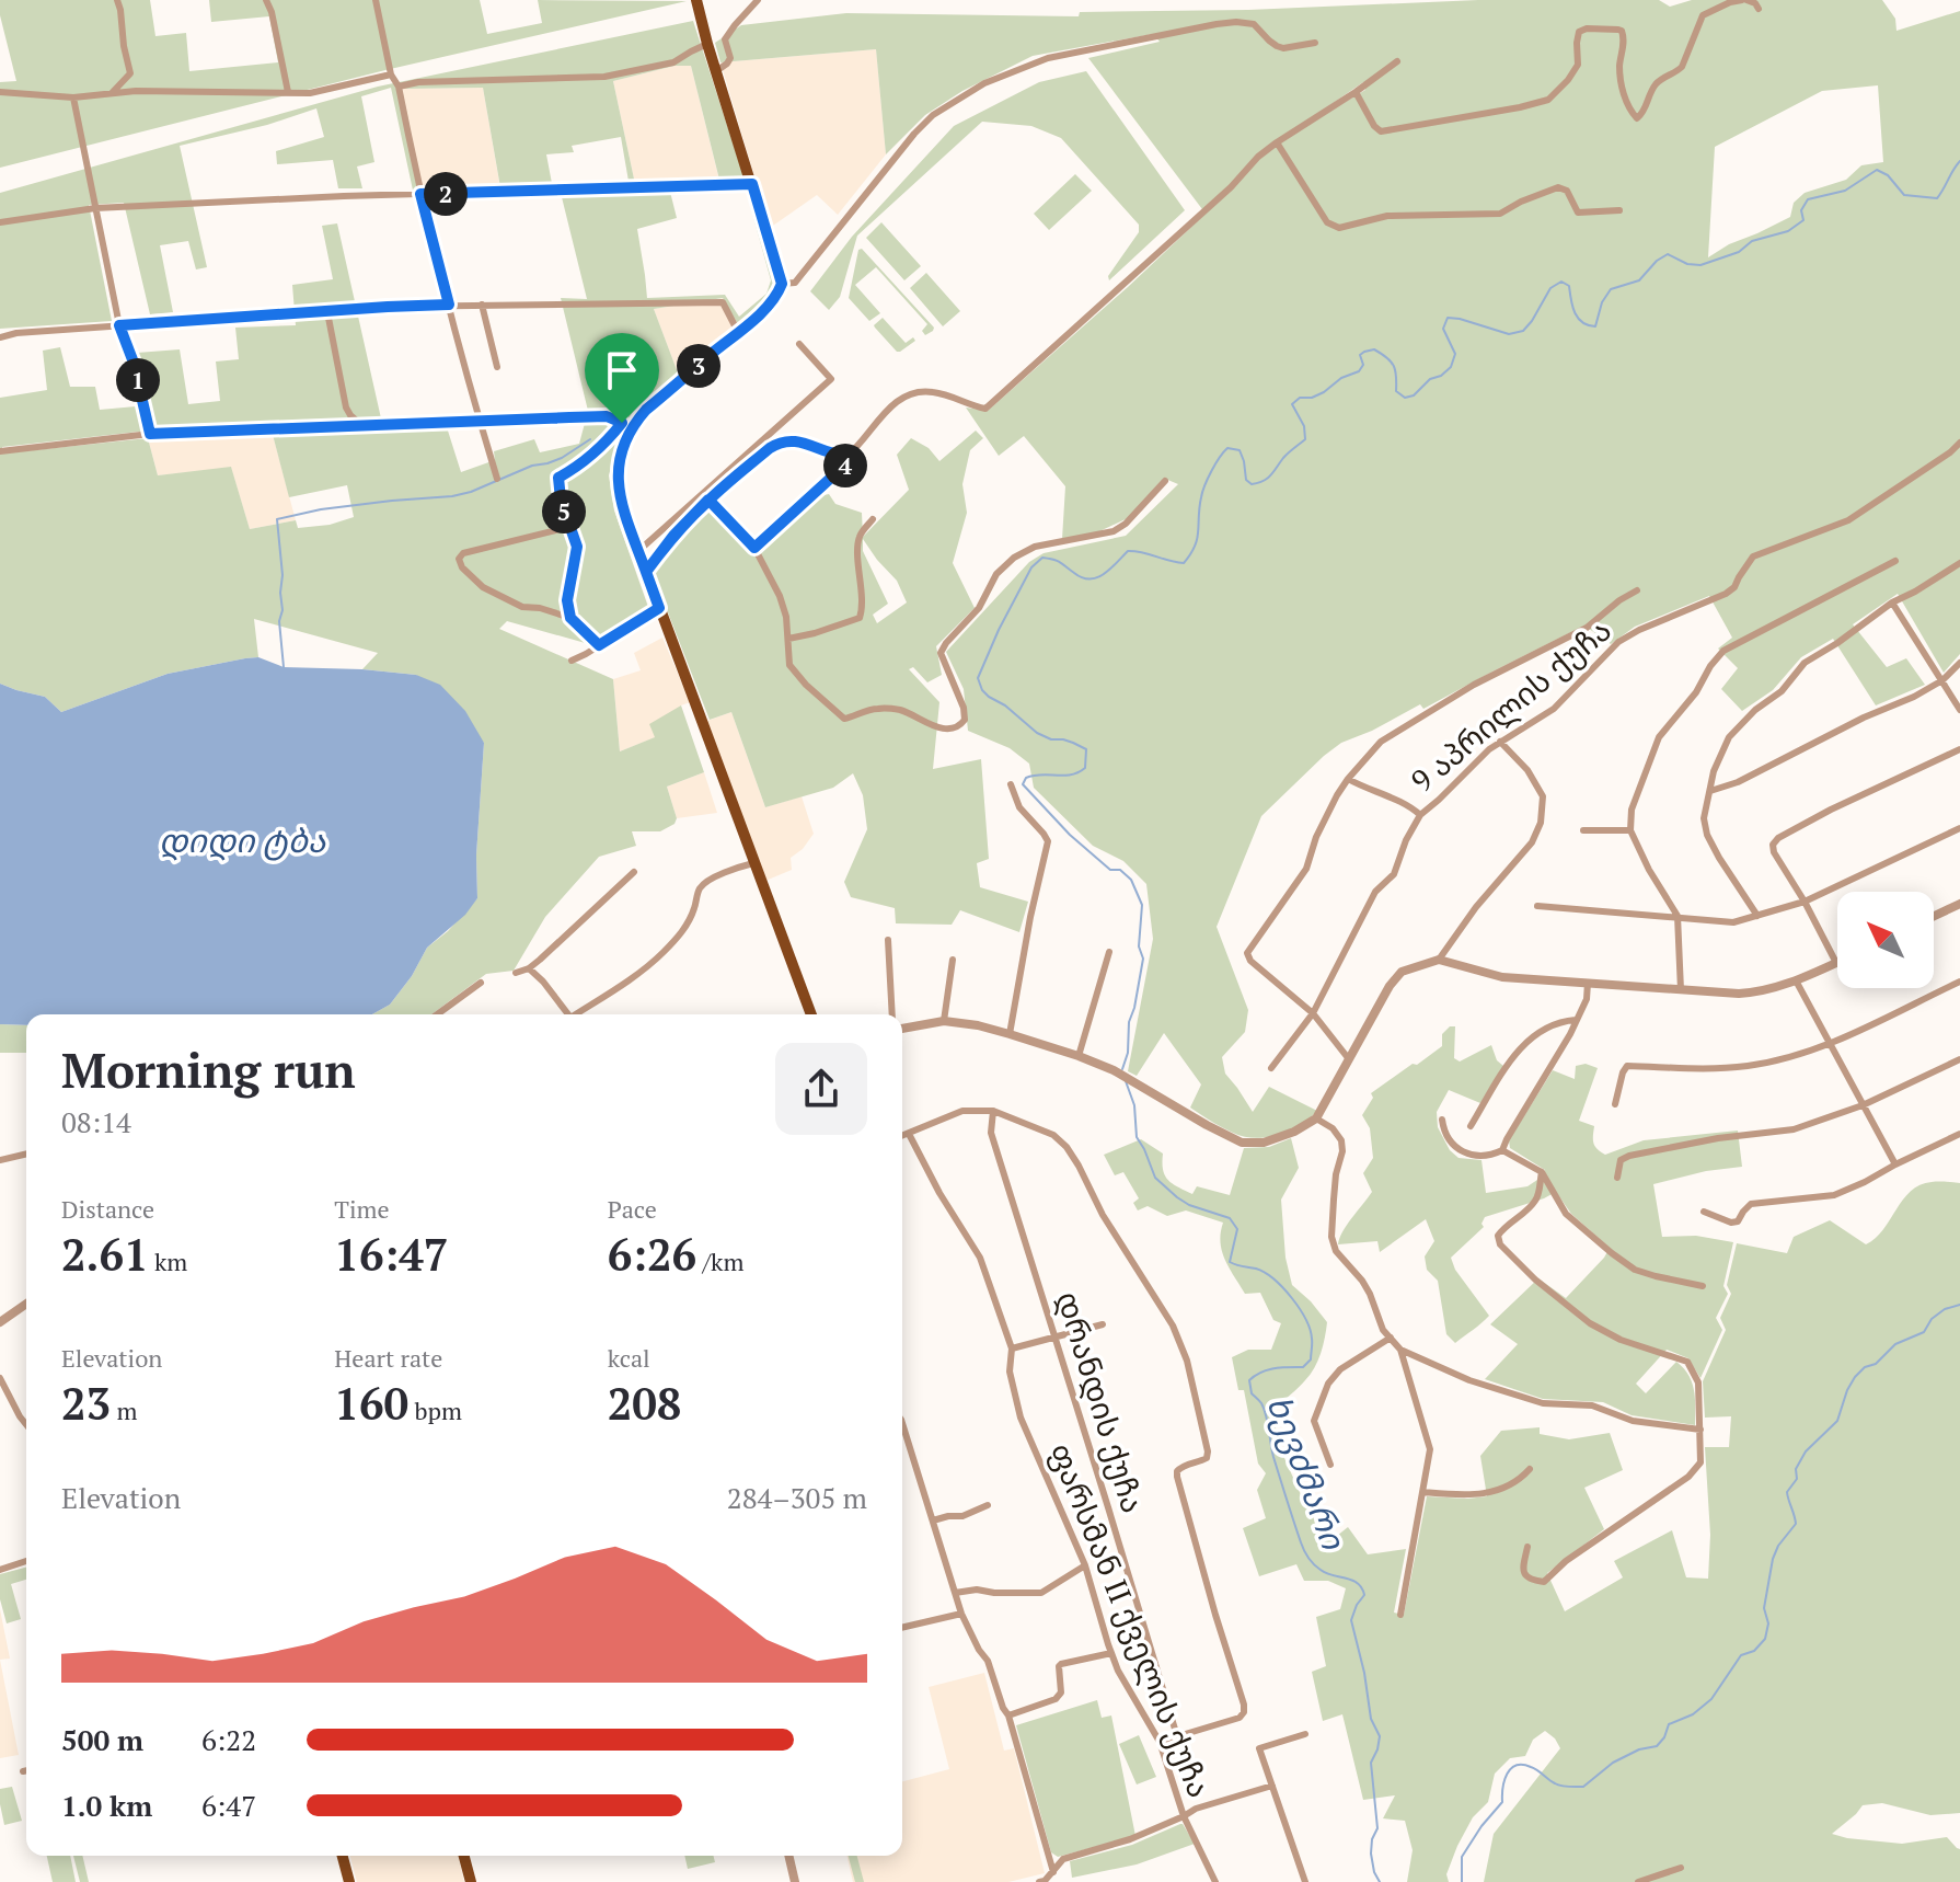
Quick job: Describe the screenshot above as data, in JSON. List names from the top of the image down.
{
  "streets": {
    "street": ["9 აპრილის ქუჩა", "დრანდის ქუჩა", "ფარსმან II ქველის ქუჩა"]
  },
  "water": ["დიდი ტბა", "ხევძმარი"],
  "north": "top left",
  "page": {
    "pins": [
      "2",
      "3",
      "1",
      "4",
      "5"
    ],
    "heading": ["Morning run", "08:14"],
    "stats": [
      ["Distance", "2.61 km"],
      ["Time", "16:47"],
      ["Pace", "6:26 /km"],
      ["Elevation", "23 m"],
      ["Heart rate", "160 bpm"],
      ["kcal", "208"]
    ],
    "chart": ["Elevation", "284–305 m"],
    "list": [
      {
        "name": "500 m",
        "note": "6:22"
      },
      {
        "name": "1.0 km",
        "note": "6:47"
      }
    ]
  }
}
